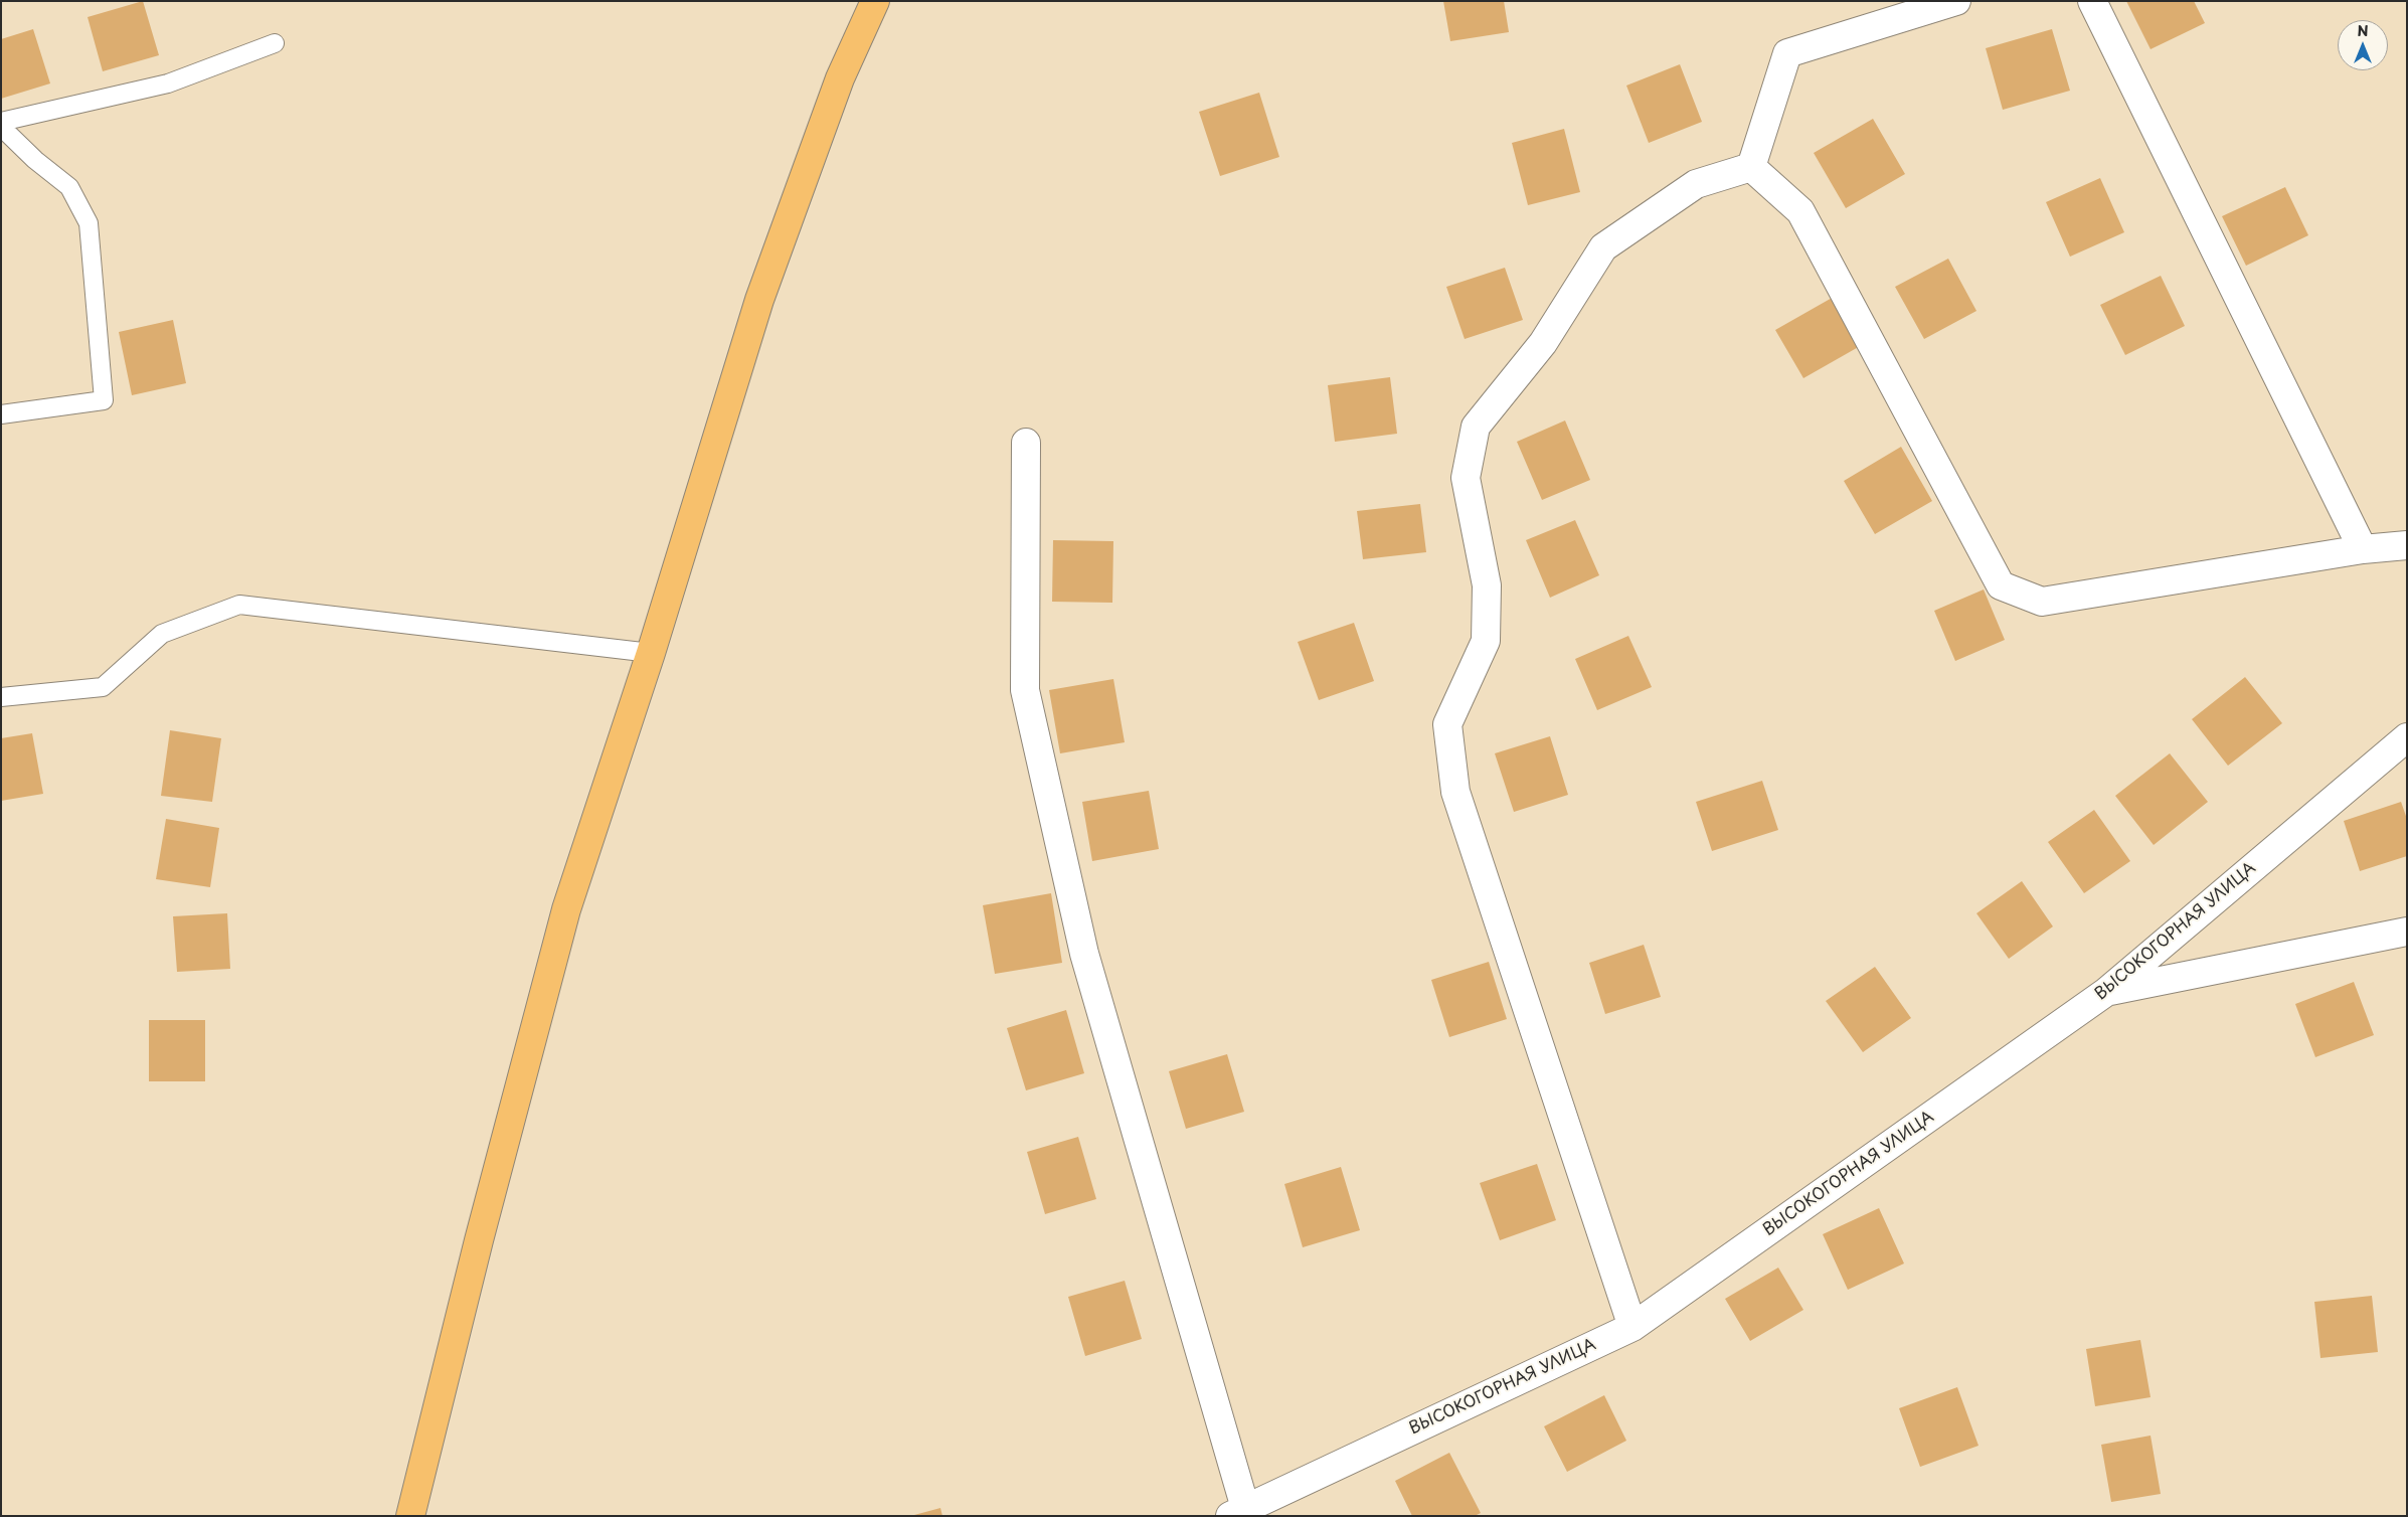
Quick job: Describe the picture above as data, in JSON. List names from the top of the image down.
{
  "streets": {
    "street": ["ВЫСОКОГОРНАЯ УЛИЦА"]
  },
  "north": "top"
}
